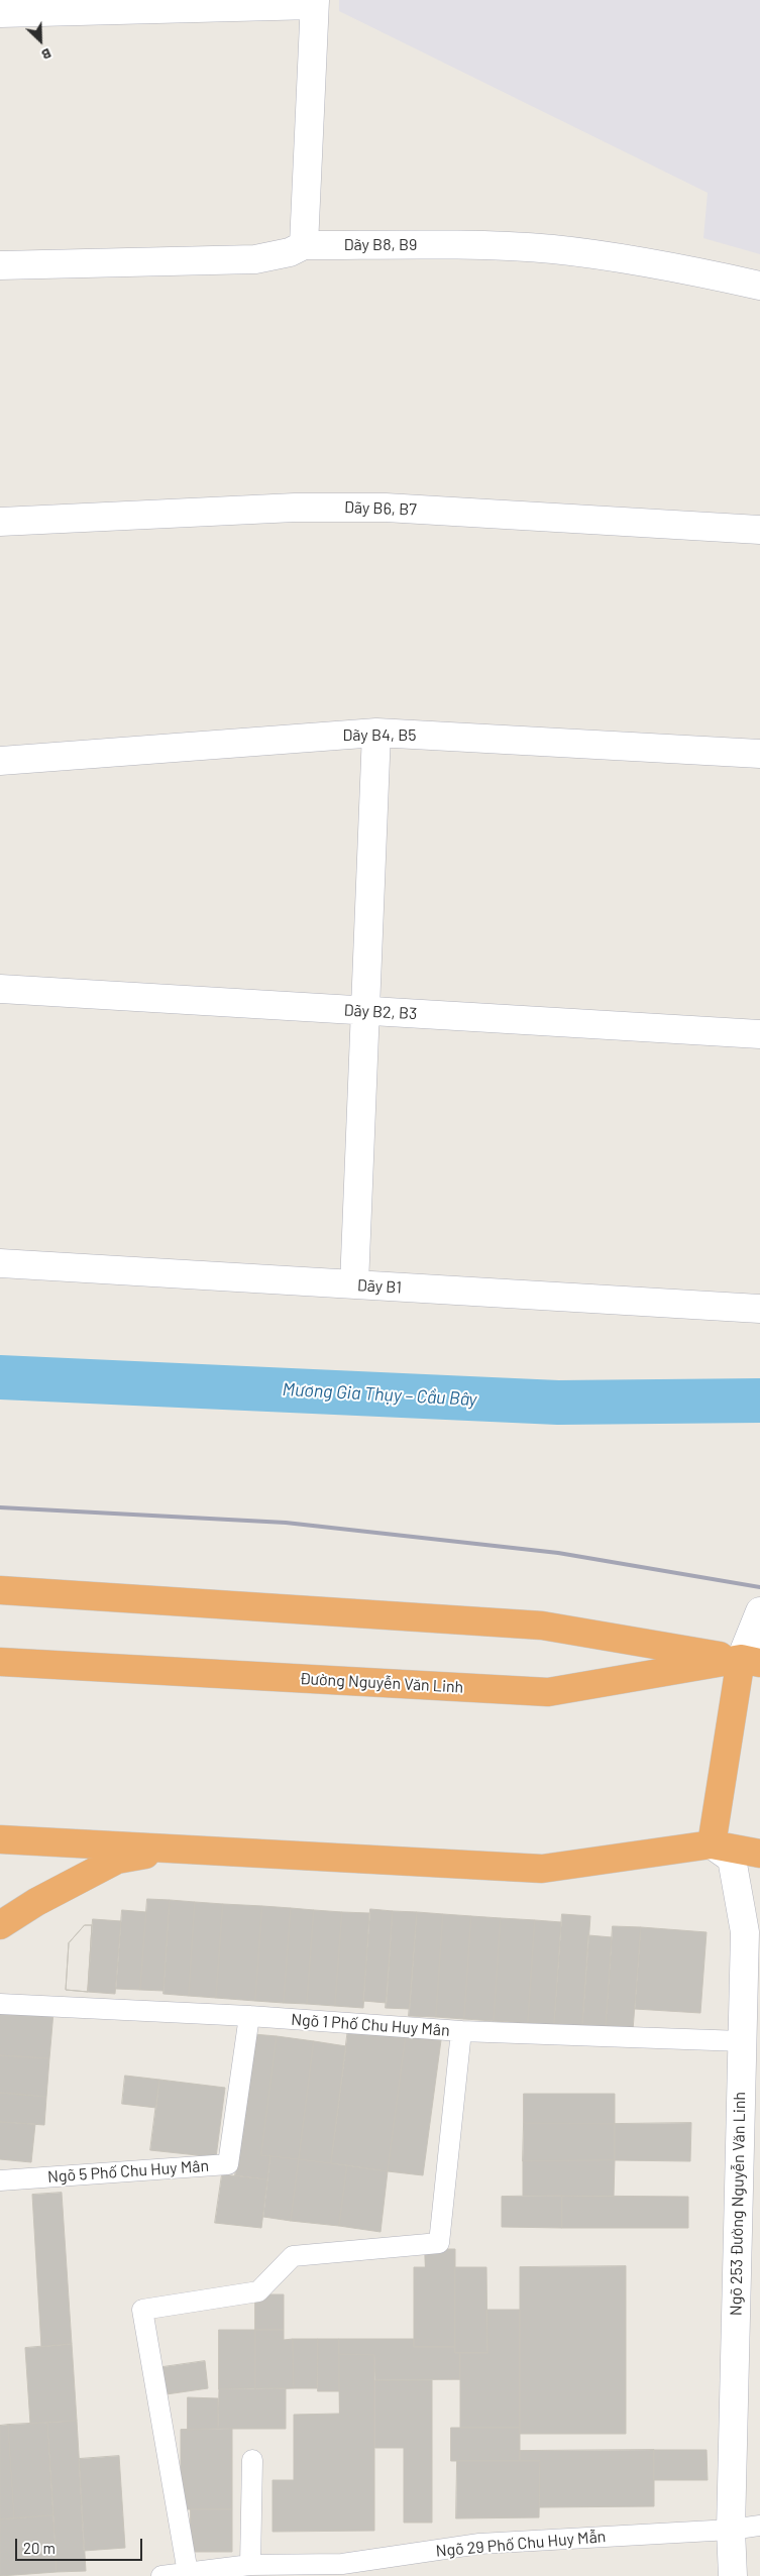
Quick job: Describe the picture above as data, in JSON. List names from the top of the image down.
{
  "streets": {
    "highway": ["Đường Nguyễn Văn Linh"],
    "street": [
      "Dãy B8, B9",
      "Dãy B6, B7",
      "Dãy B4, B5",
      "Dãy B2, B3",
      "Dãy B1",
      "Ngõ 253 Đường Nguyễn Văn Linh"
    ],
    "lane": ["Ngõ 1 Phố Chu Huy Mân", "Ngõ 5 Phố Chu Huy Mân", "Ngõ 29 Phố Chu Huy Mẫn"]
  },
  "crossings": [
    ["Ngõ 1 Phố Chu Huy Mân", "Ngõ 5 Phố Chu Huy Mân"],
    ["Ngõ 1 Phố Chu Huy Mân", "Ngõ 253 Đường Nguyễn Văn Linh"],
    ["Ngõ 253 Đường Nguyễn Văn Linh", "Ngõ 29 Phố Chu Huy Mẫn"]
  ],
  "water": ["Mương Gia Thụy – Cầu Bây"],
  "scale_bar": "20 m",
  "north": "bottom right"
}
